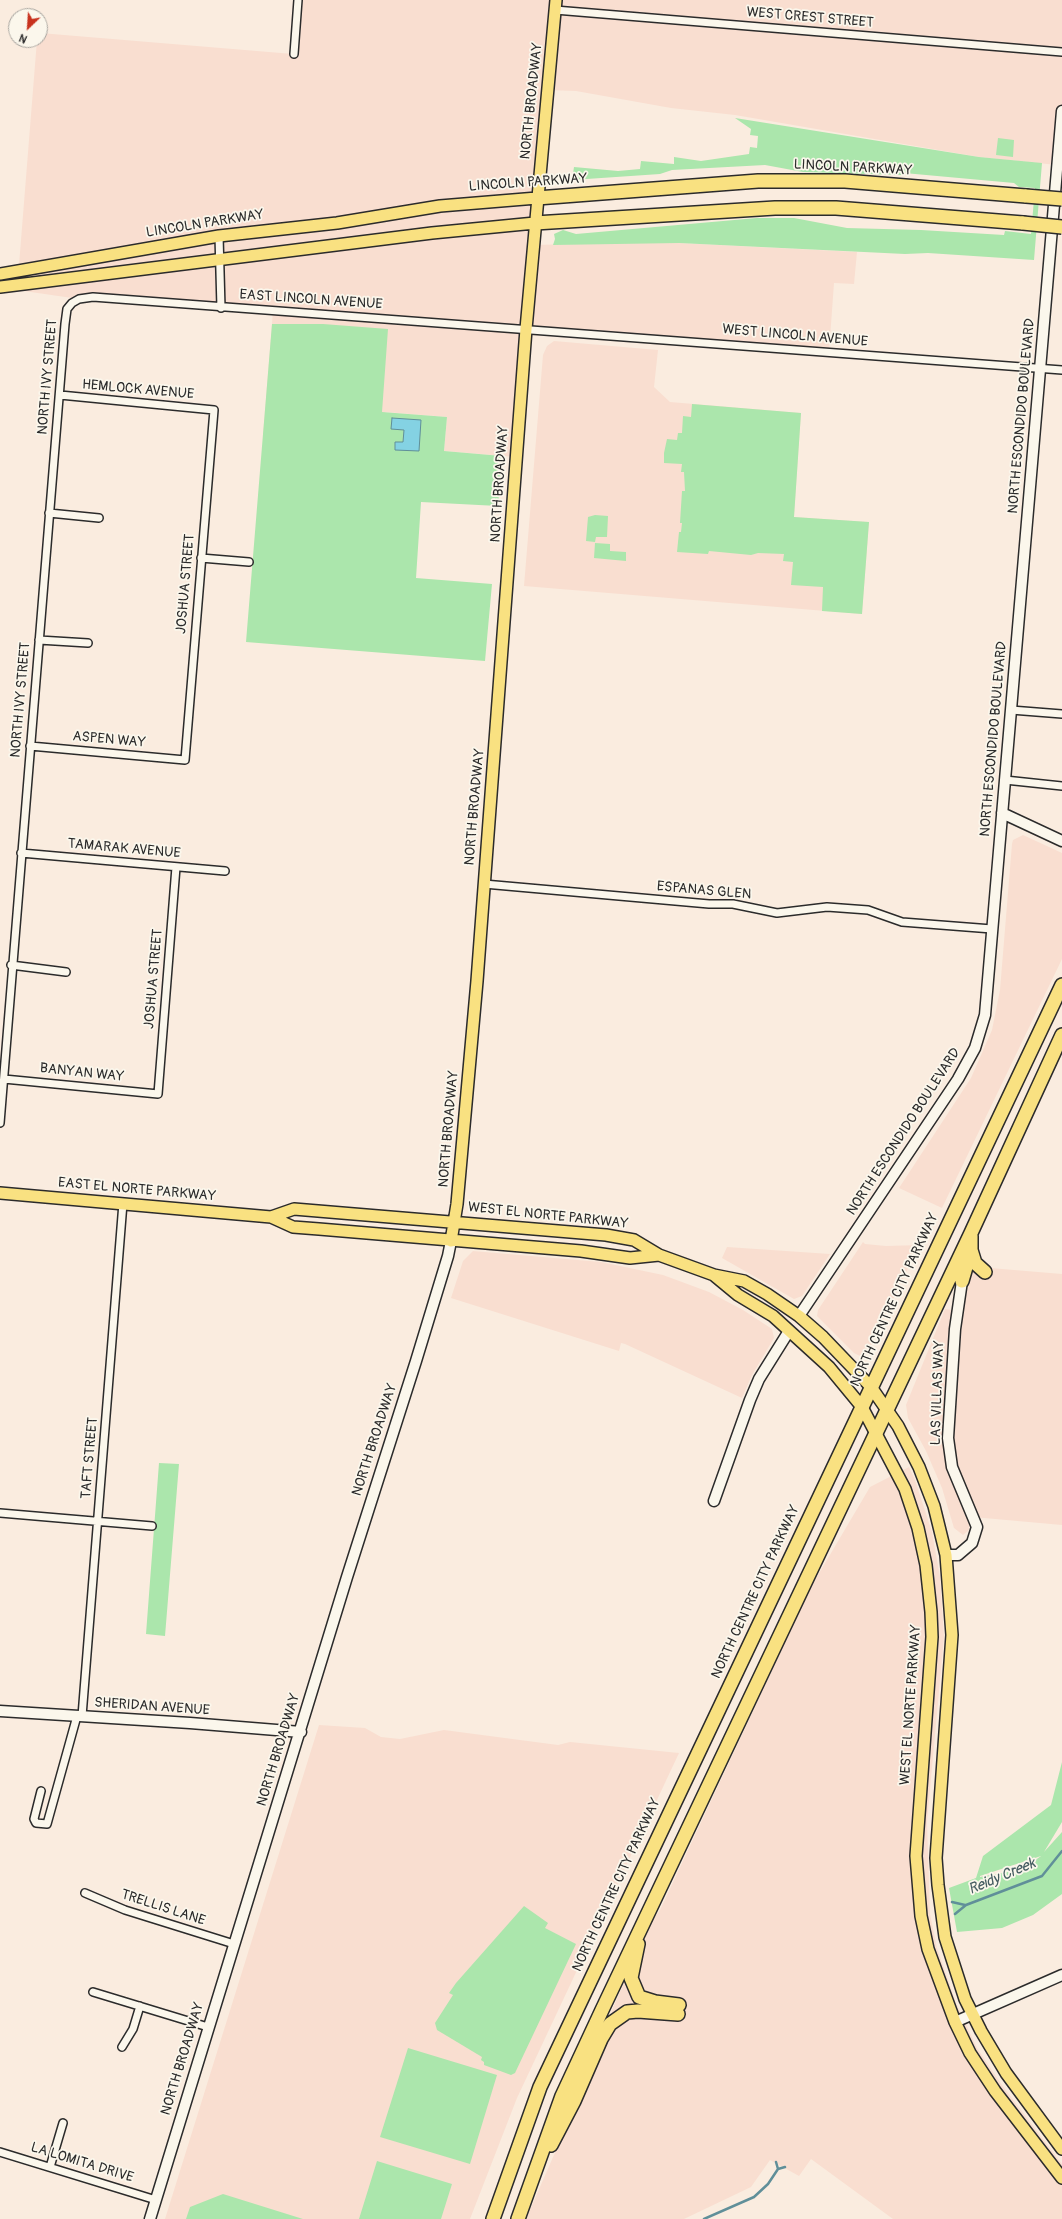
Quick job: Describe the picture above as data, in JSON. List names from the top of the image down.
{
  "streets": {
    "highway": ["LINCOLN PARKWAY", "NORTH CENTRE CITY PARKWAY"],
    "main road": ["NORTH BROADWAY", "EAST EL NORTE PARKWAY", "WEST EL NORTE PARKWAY"],
    "street": [
      "WEST CREST STREET",
      "EAST LINCOLN AVENUE",
      "WEST LINCOLN AVENUE",
      "NORTH IVY STREET",
      "HEMLOCK AVENUE",
      "NORTH ESCONDIDO BOULEVARD",
      "JOSHUA STREET",
      "ASPEN WAY",
      "TAMARAK AVENUE",
      "ESPANAS GLEN",
      "BANYAN WAY",
      "LAS VILLAS WAY",
      "TAFT STREET",
      "SHERIDAN AVENUE",
      "TRELLIS LANE",
      "LA LOMITA DRIVE"
    ]
  },
  "crossings": [
    ["WEST CREST STREET", "NORTH BROADWAY"],
    ["NORTH BROADWAY", "LINCOLN PARKWAY"],
    ["NORTH BROADWAY", "EAST LINCOLN AVENUE"],
    ["NORTH BROADWAY", "WEST LINCOLN AVENUE"],
    ["NORTH BROADWAY", "ESPANAS GLEN"],
    ["NORTH BROADWAY", "EAST EL NORTE PARKWAY"],
    ["NORTH BROADWAY", "WEST EL NORTE PARKWAY"],
    ["NORTH BROADWAY", "SHERIDAN AVENUE"],
    ["NORTH BROADWAY", "TRELLIS LANE"],
    ["NORTH BROADWAY", "LA LOMITA DRIVE"],
    ["EAST LINCOLN AVENUE", "WEST LINCOLN AVENUE"],
    ["EAST LINCOLN AVENUE", "NORTH IVY STREET"],
    ["WEST LINCOLN AVENUE", "NORTH ESCONDIDO BOULEVARD"],
    ["NORTH IVY STREET", "HEMLOCK AVENUE"],
    ["NORTH IVY STREET", "ASPEN WAY"],
    ["NORTH IVY STREET", "TAMARAK AVENUE"],
    ["NORTH IVY STREET", "BANYAN WAY"],
    ["HEMLOCK AVENUE", "JOSHUA STREET"],
    ["NORTH ESCONDIDO BOULEVARD", "ESPANAS GLEN"],
    ["NORTH ESCONDIDO BOULEVARD", "WEST EL NORTE PARKWAY"],
    ["JOSHUA STREET", "ASPEN WAY"],
    ["JOSHUA STREET", "TAMARAK AVENUE"],
    ["JOSHUA STREET", "BANYAN WAY"],
    ["EAST EL NORTE PARKWAY", "WEST EL NORTE PARKWAY"],
    ["EAST EL NORTE PARKWAY", "TAFT STREET"],
    ["WEST EL NORTE PARKWAY", "NORTH CENTRE CITY PARKWAY"],
    ["WEST EL NORTE PARKWAY", "LAS VILLAS WAY"],
    ["TAFT STREET", "SHERIDAN AVENUE"]
  ],
  "water": ["Reidy Creek"],
  "north": "bottom left"
}
